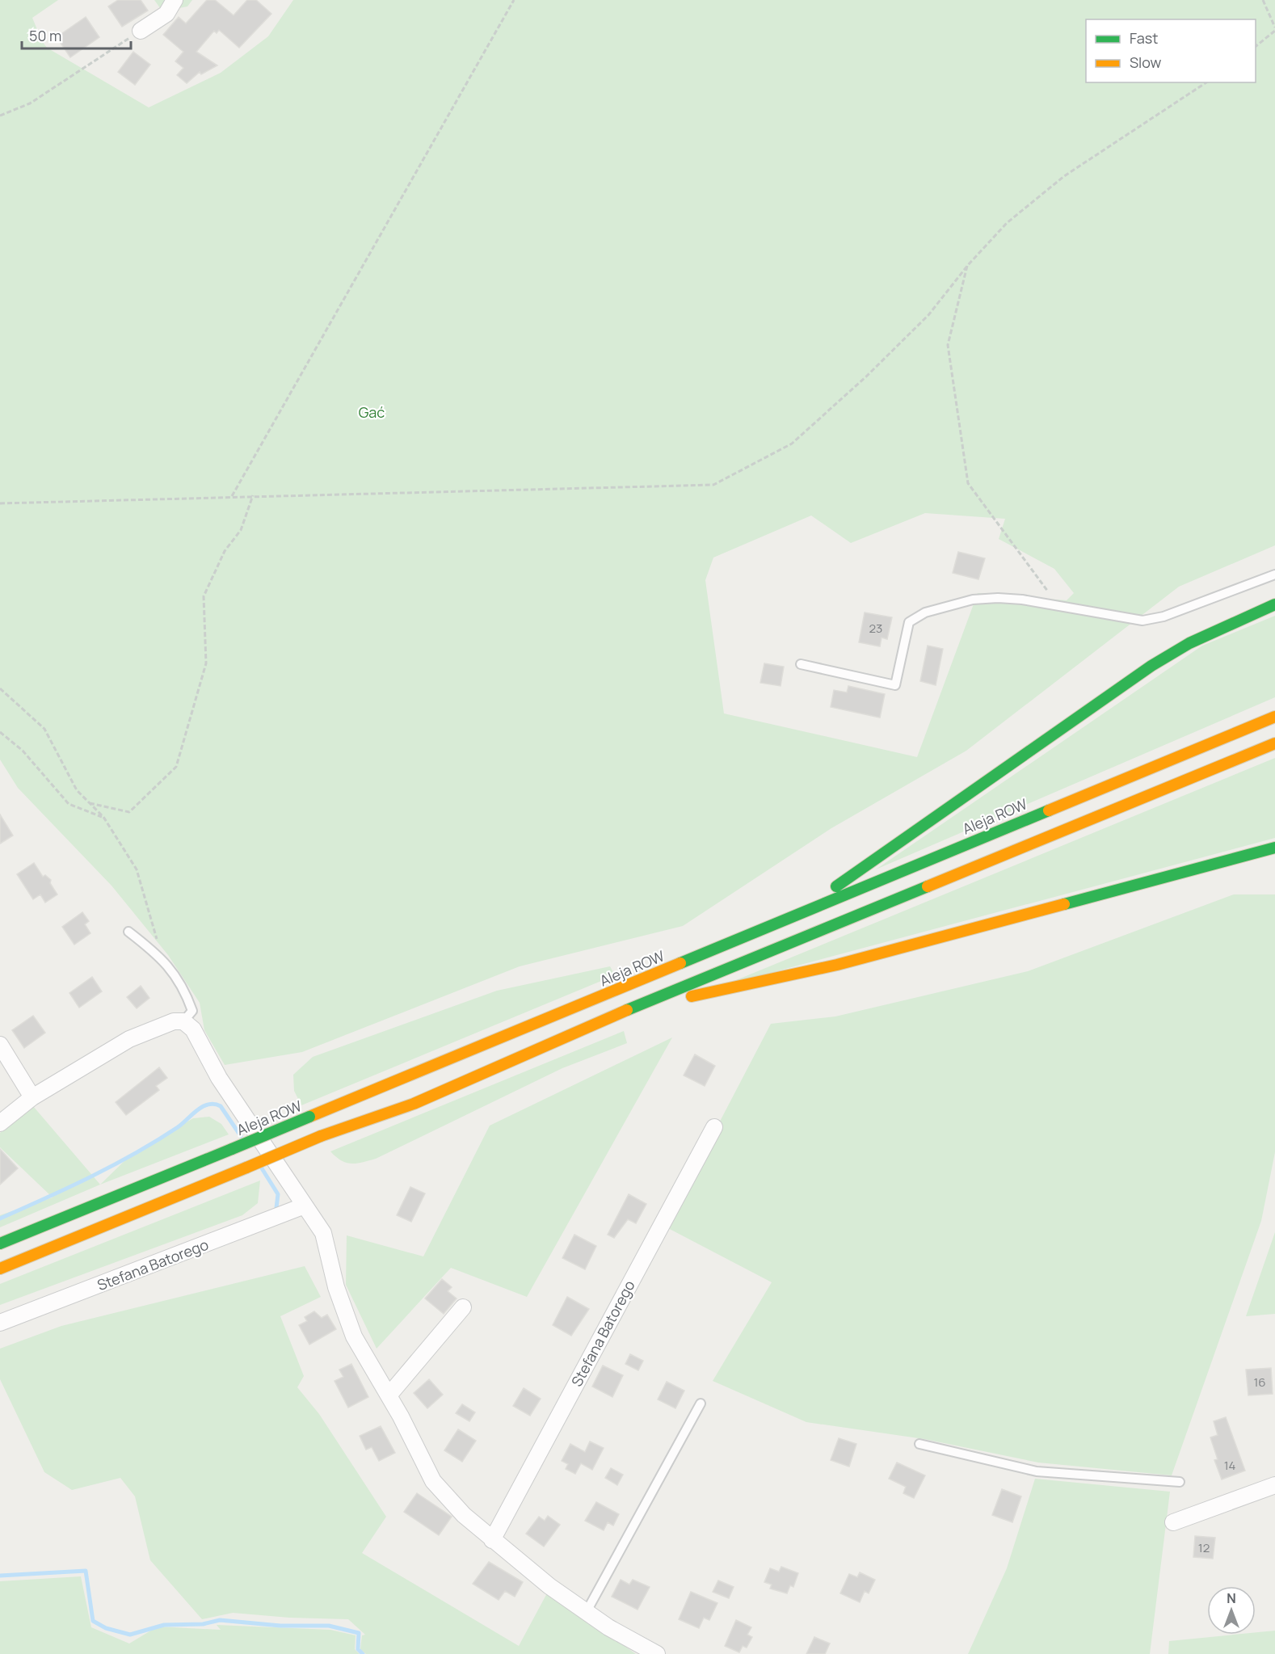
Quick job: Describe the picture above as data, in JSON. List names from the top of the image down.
{
  "streets": {
    "main road": ["Aleja ROW"],
    "street": ["Stefana Batorego"]
  },
  "parks": ["Gać"],
  "house_numbers": [
    "23",
    "16",
    "14",
    "12"
  ],
  "legend": ["Fast", "Slow"],
  "scale_bar": "50 m",
  "north": "top"
}
